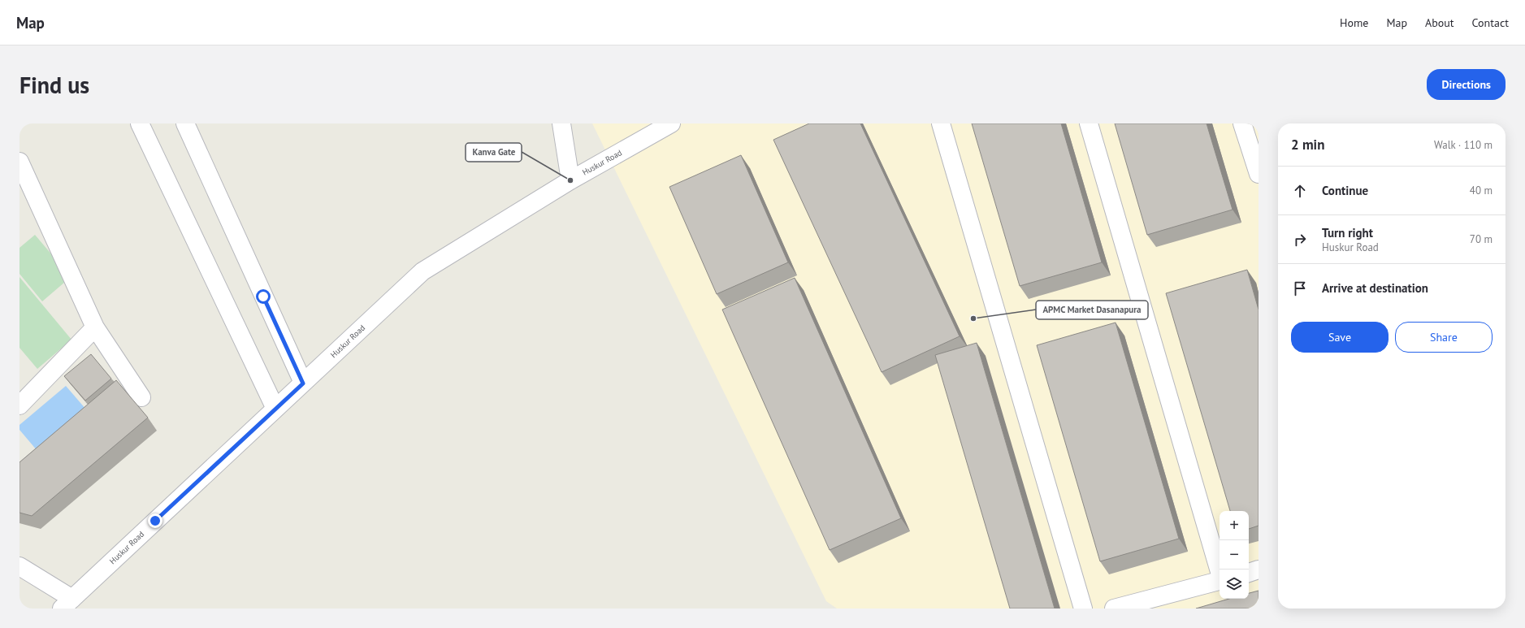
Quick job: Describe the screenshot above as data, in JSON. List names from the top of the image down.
{
  "streets": {
    "street": ["Huskur Road"]
  },
  "places": ["Kanva Gate", "APMC Market Dasanapura"],
  "page": {
    "header": "Map",
    "nav": [
      "Home",
      "Map",
      "About",
      "Contact"
    ],
    "buttons": [
      "Directions",
      ["Save", "Share"]
    ],
    "title": "Find us",
    "heading": ["2 min", "Walk · 110 m"],
    "list": [
      ["Continue", "40 m"],
      ["Turn right", "Huskur Road", "70 m"],
      "Arrive at destination"
    ],
    "map_buttons": ["+", "−"]
  }
}
